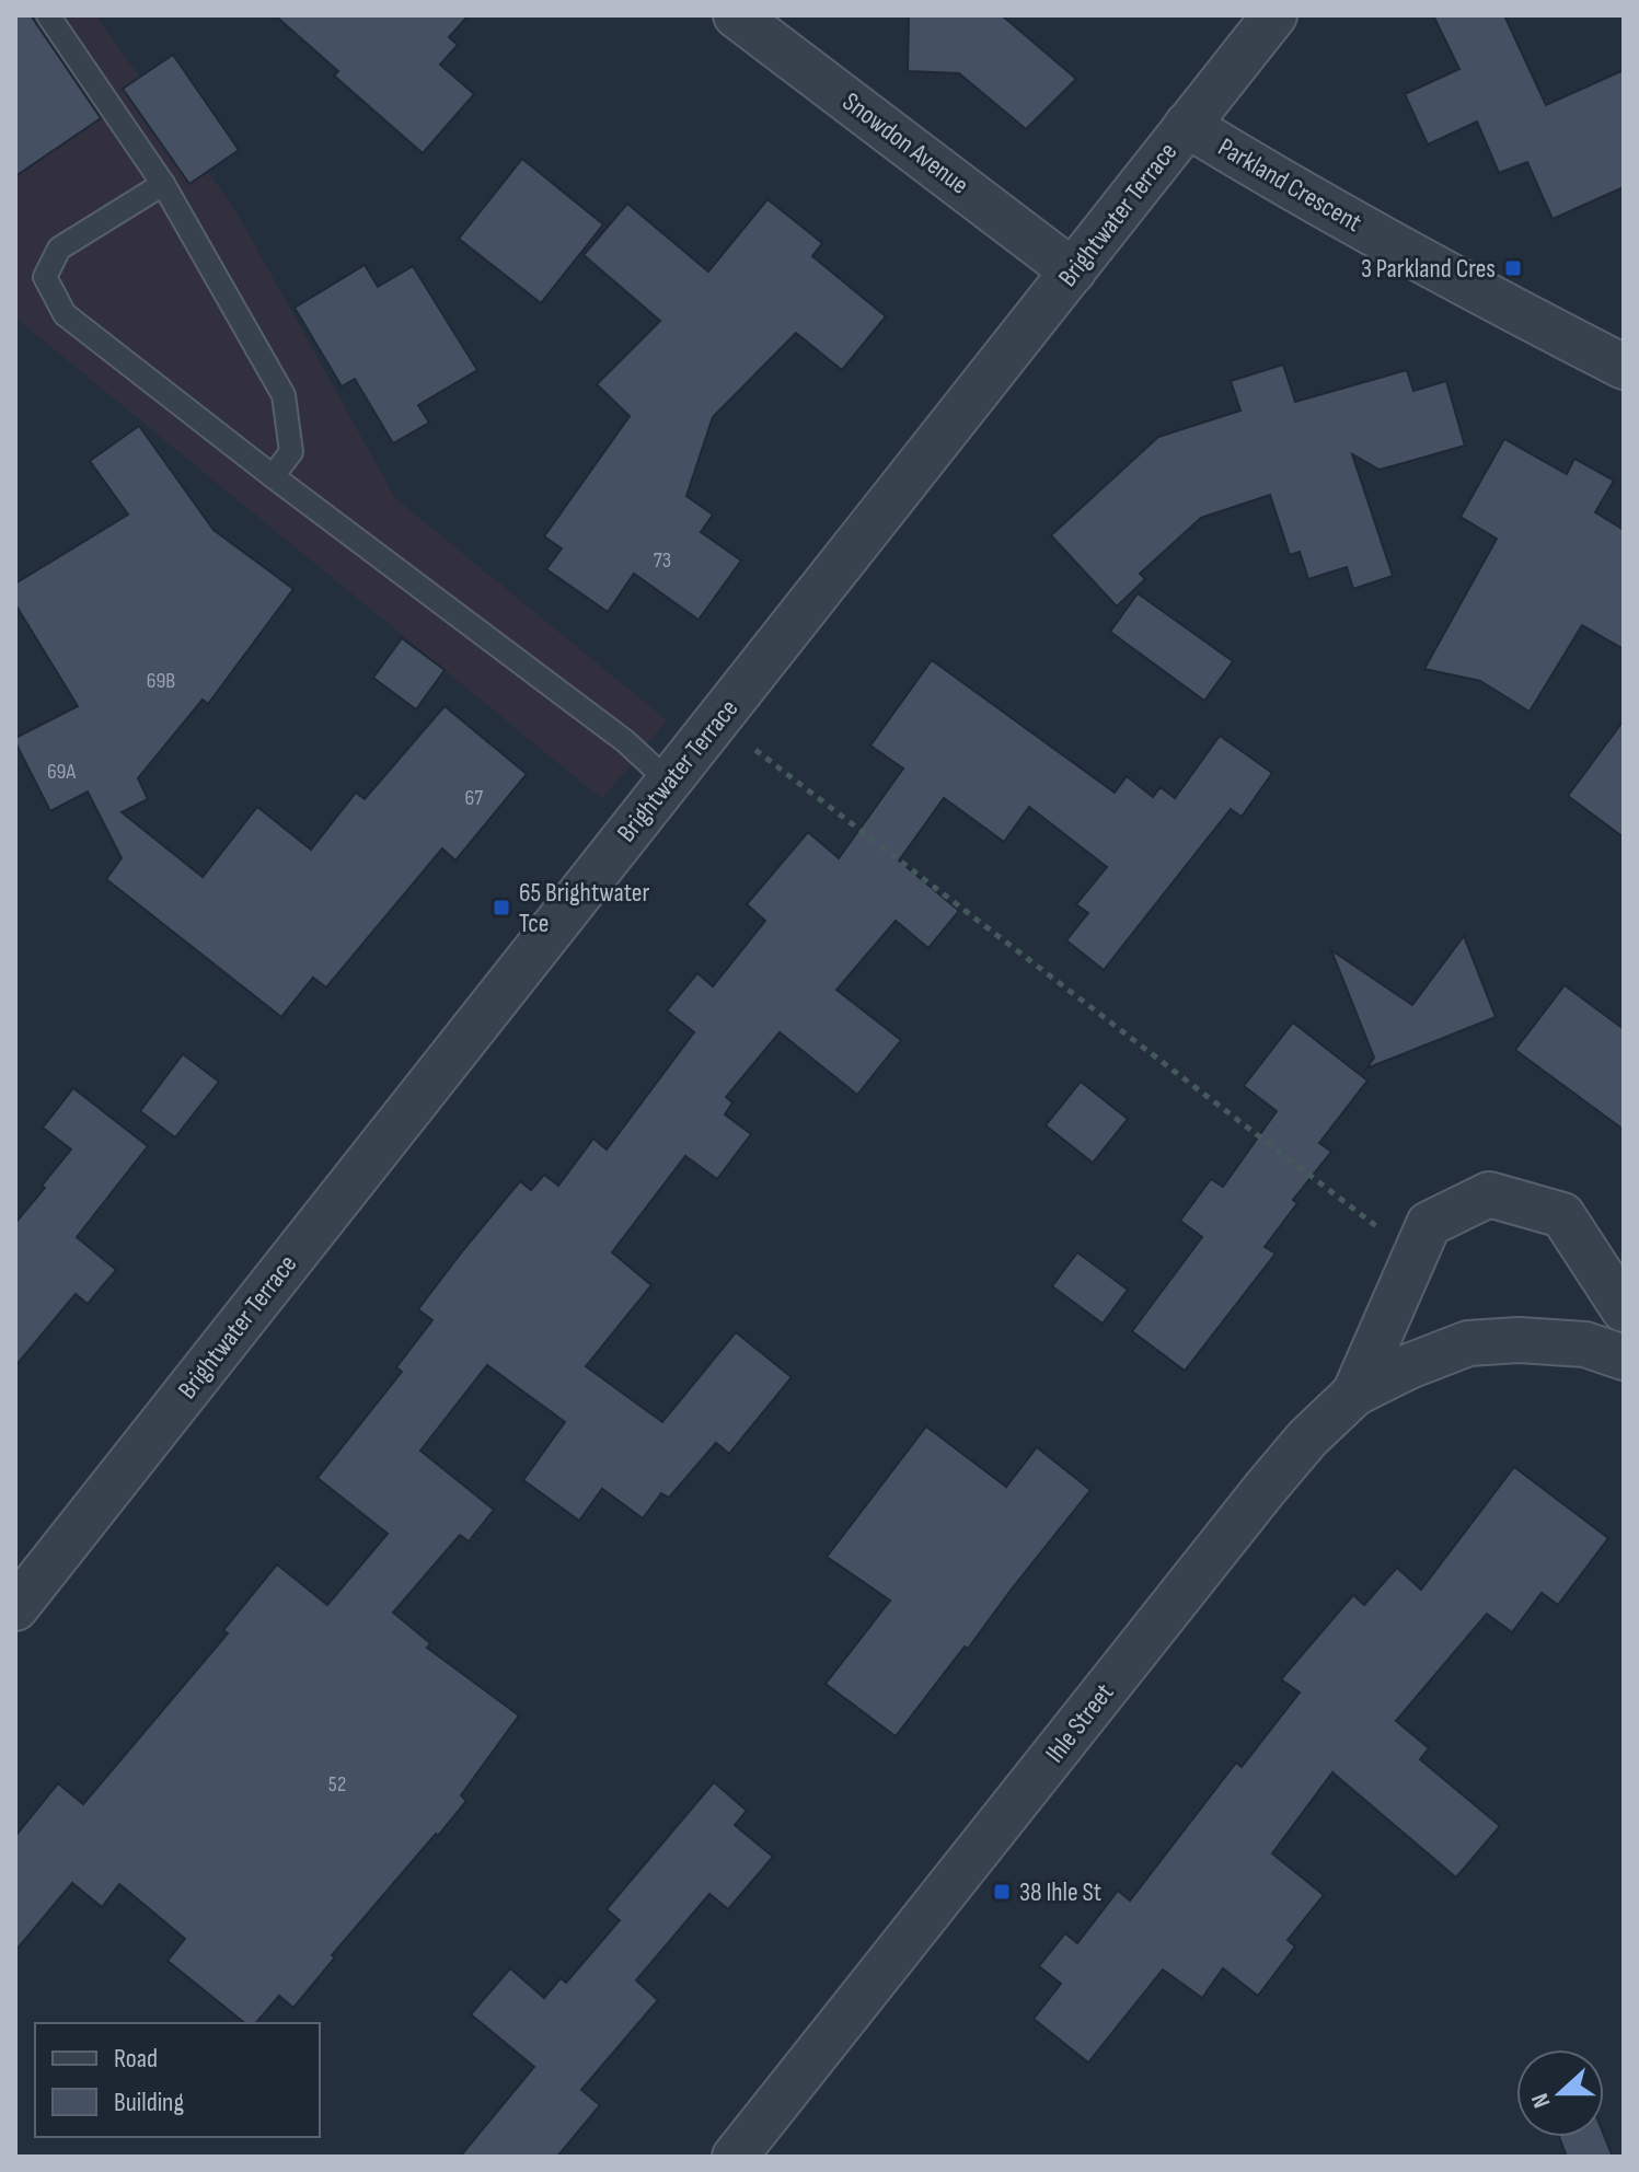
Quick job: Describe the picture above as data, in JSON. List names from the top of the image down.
{
  "streets": {
    "street": [
      "Snowdon Avenue",
      "Parkland Crescent",
      "Brightwater Terrace",
      "Ihle Street"
    ]
  },
  "crossings": [
    ["Snowdon Avenue", "Brightwater Terrace"],
    ["Parkland Crescent", "Brightwater Terrace"]
  ],
  "places": {
    "transit": ["3 Parkland Cres", "65 Brightwater Tce", "38 Ihle St"]
  },
  "house_numbers": [
    "73",
    "69B",
    "69A",
    "67",
    "52"
  ],
  "legend": ["Road", "Building"],
  "north": "left"
}
